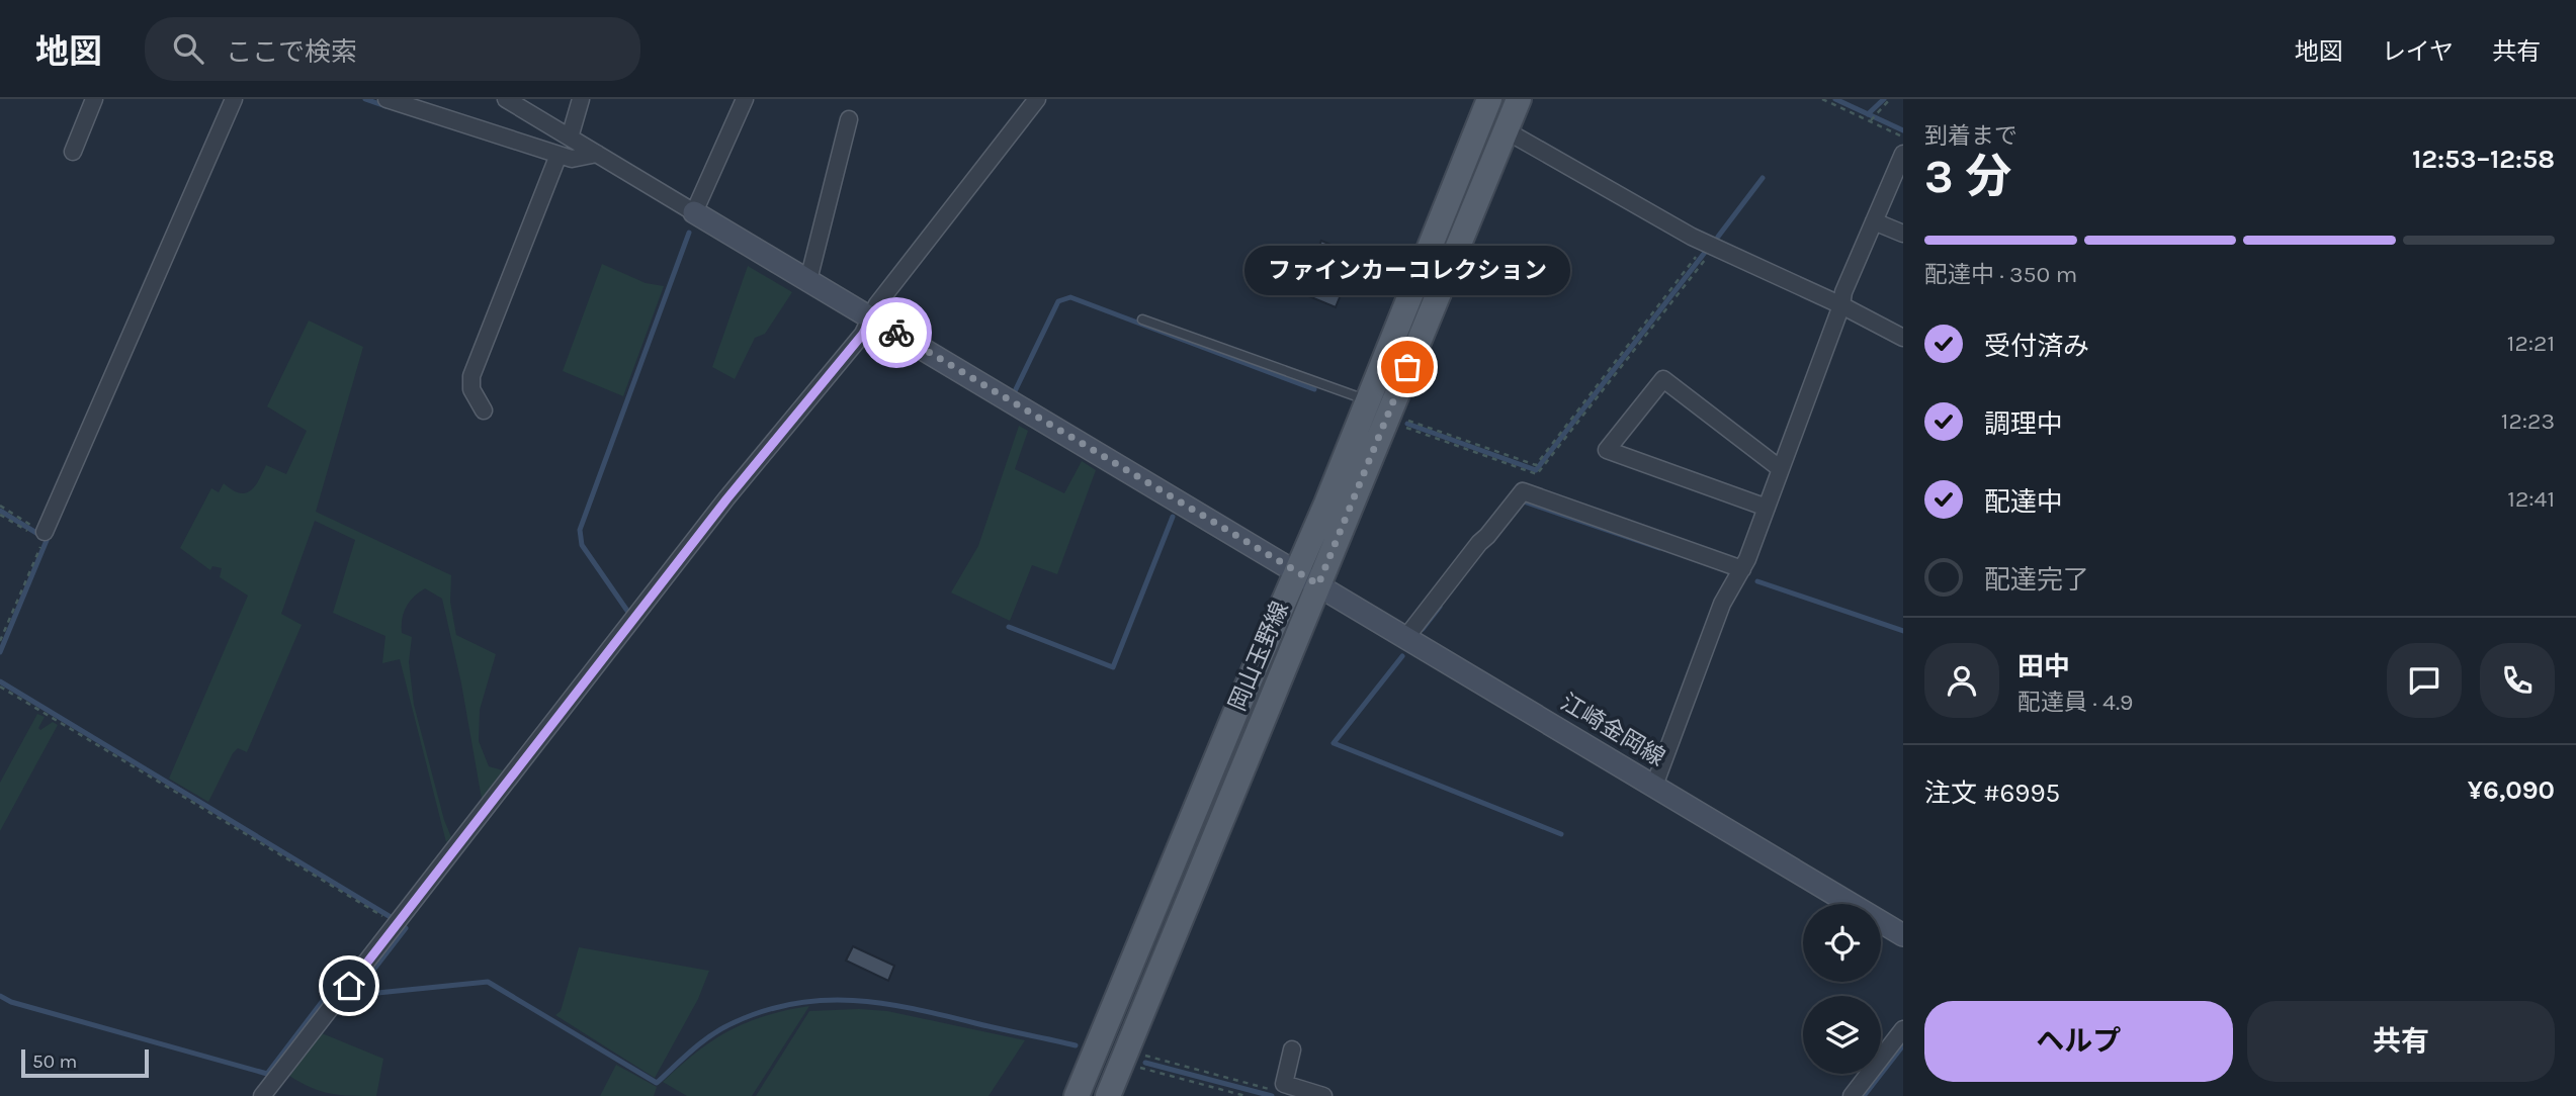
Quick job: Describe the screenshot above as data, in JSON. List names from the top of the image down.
{
  "streets": {
    "main road": ["岡山玉野線", "江崎金岡線"]
  },
  "crossings": [
    ["岡山玉野線", "江崎金岡線"]
  ],
  "places": ["ファインカーコレクション"],
  "scale_bar": "50 m",
  "page": {
    "header": "地図",
    "search": "ここで検索",
    "nav": ["地図", "レイヤ", "共有"],
    "heading": ["3 分", "到着まで", "12:53–12:58"],
    "panel": [
      "田中",
      "配達員 · 4.9",
      "注文 #6995",
      "¥6,090"
    ],
    "bar": "配達中 · 350 m",
    "bubble": "ファインカーコレクション",
    "list": [
      ["受付済み", "12:21"],
      ["調理中", "12:23"],
      ["配達中", "12:41"],
      "配達完了"
    ],
    "buttons": ["ヘルプ", "共有"],
    "scale": "50 m"
  }
}
